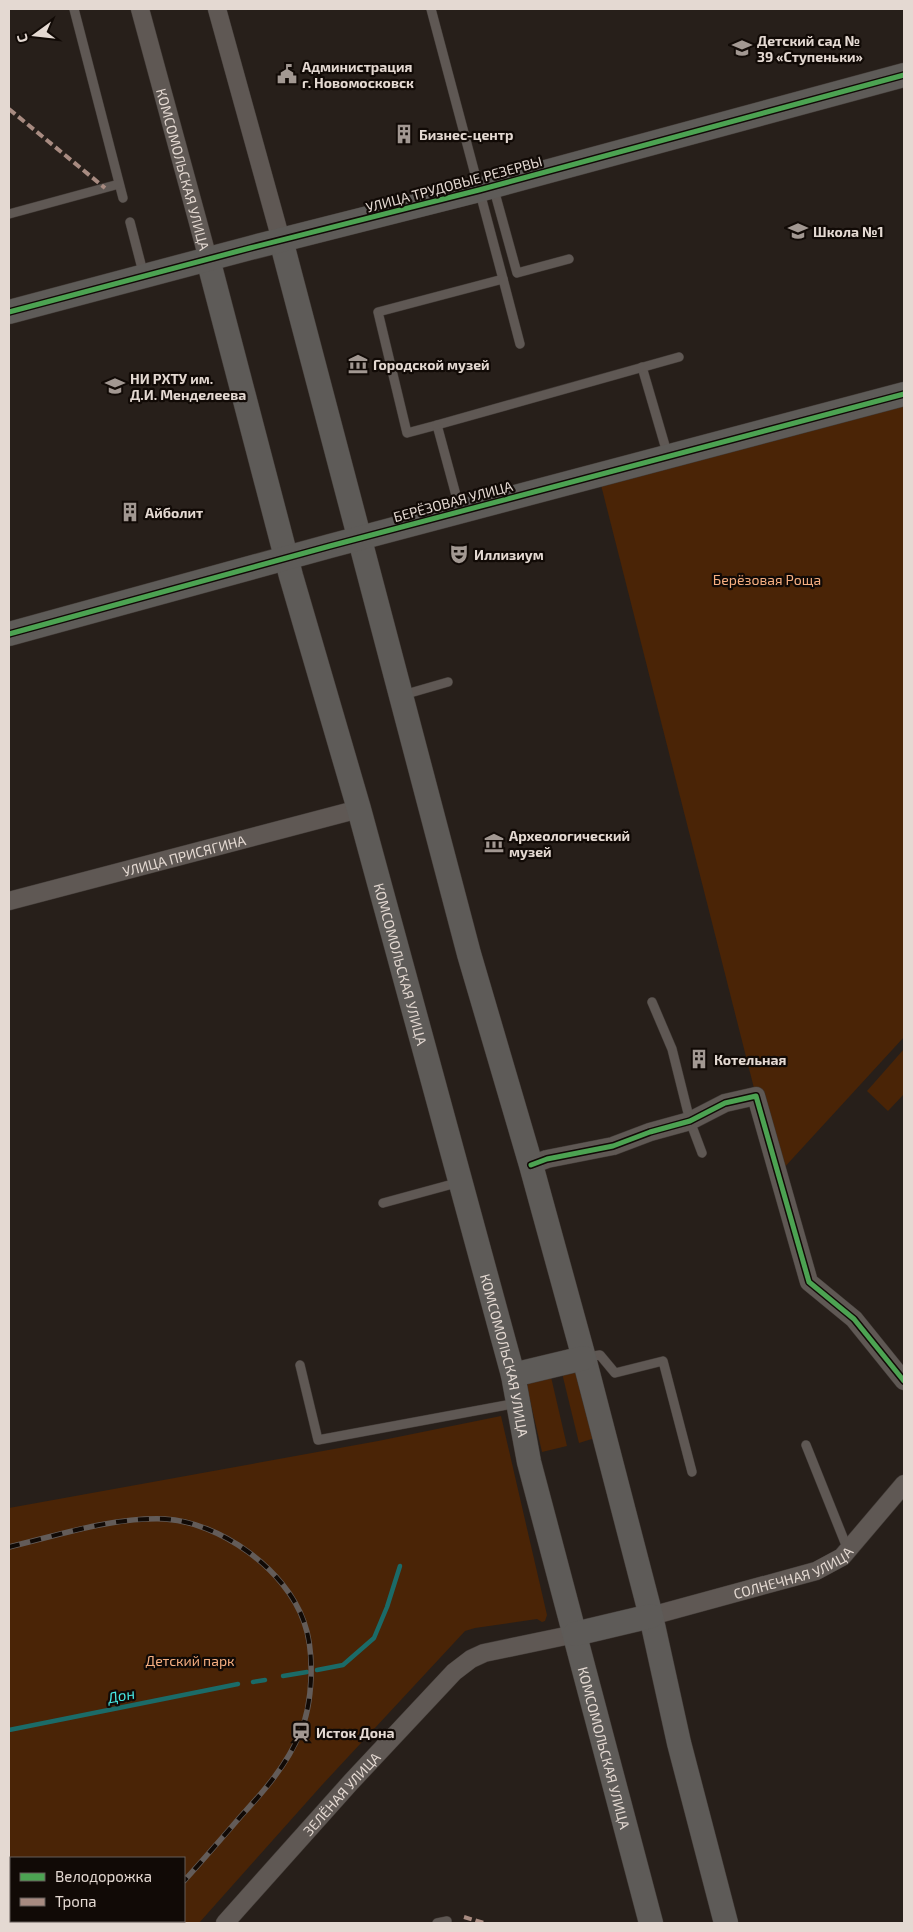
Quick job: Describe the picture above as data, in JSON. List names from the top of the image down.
{
  "streets": {
    "main road": ["КОМСОМОЛЬСКАЯ УЛИЦА", "УЛИЦА ТРУДОВЫЕ РЕЗЕРВЫ", "БЕРЁЗОВАЯ УЛИЦА"],
    "street": ["УЛИЦА ПРИСЯГИНА", "СОЛНЕЧНАЯ УЛИЦА", "ЗЕЛЁНАЯ УЛИЦА"]
  },
  "crossings": [
    ["КОМСОМОЛЬСКАЯ УЛИЦА", "УЛИЦА ТРУДОВЫЕ РЕЗЕРВЫ"],
    ["КОМСОМОЛЬСКАЯ УЛИЦА", "БЕРЁЗОВАЯ УЛИЦА"],
    ["КОМСОМОЛЬСКАЯ УЛИЦА", "УЛИЦА ПРИСЯГИНА"],
    ["КОМСОМОЛЬСКАЯ УЛИЦА", "ЗЕЛЁНАЯ УЛИЦА"]
  ],
  "water": ["Дон"],
  "parks": ["Берёзовая Роща", "Детский парк"],
  "places": {
    "school or university": ["Детский сад № 39 «Ступеньки»", "Школа №1", "НИ РХТУ им. Д.И. Менделеева"],
    "public building": ["Администрация г. Новомосковск"],
    "building": ["Бизнес-центр", "Айболит", "Котельная"],
    "museum": ["Городской музей", "Археологический музей"],
    "theatre": ["Иллизиум"],
    "station": ["Исток Дона"]
  },
  "legend": ["Велодорожка", "Тропа"],
  "north": "left"
}
